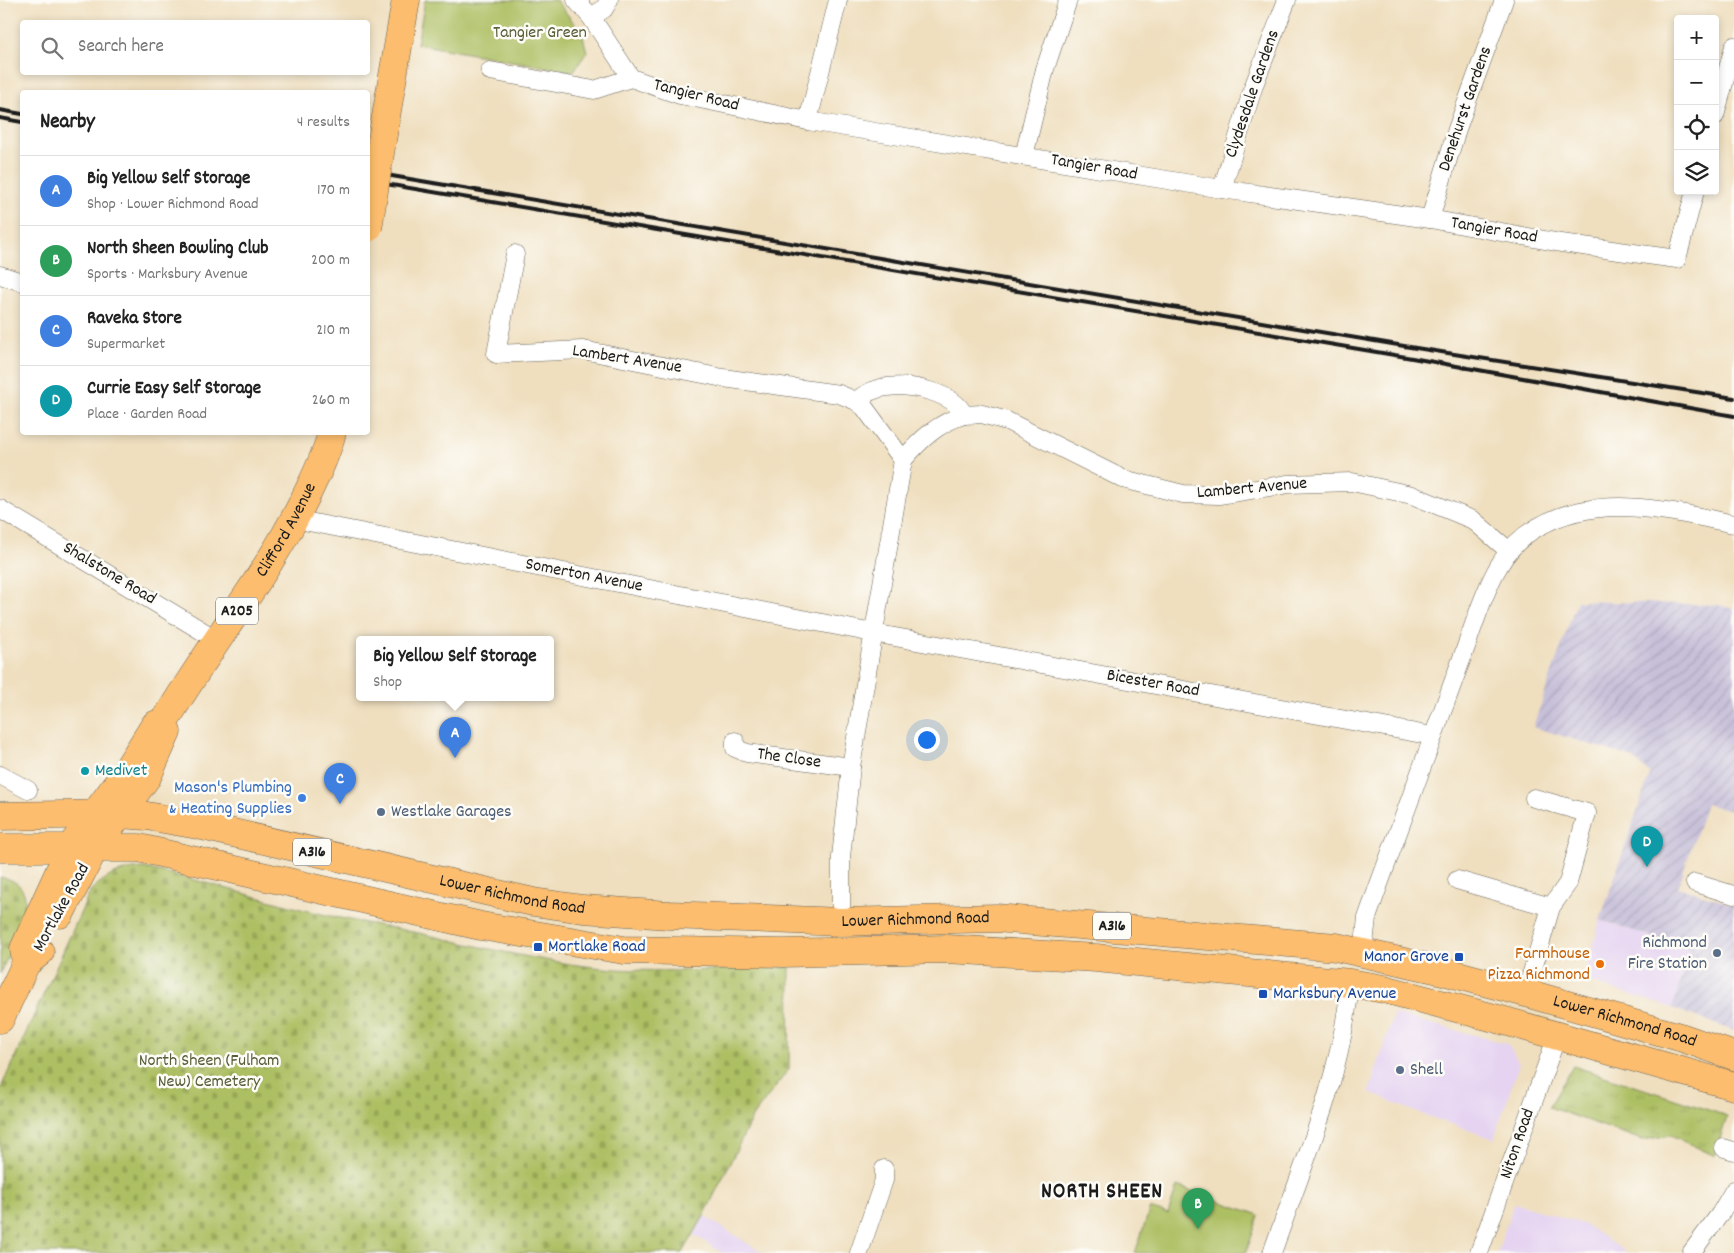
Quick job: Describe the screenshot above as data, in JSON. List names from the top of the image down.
{
  "streets": {
    "highway": [
      "Clifford Avenue",
      "A205",
      "A316",
      "Lower Richmond Road",
      "Mortlake Road"
    ],
    "street": [
      "Clydesdale Gardens",
      "Tangier Road",
      "Denehurst Gardens",
      "Lambert Avenue",
      "Shalstone Road",
      "Somerton Avenue",
      "Bicester Road",
      "The Close",
      "Niton Road"
    ]
  },
  "crossings": [
    ["Clydesdale Gardens", "Tangier Road"],
    ["Tangier Road", "Denehurst Gardens"],
    ["Clifford Avenue", "Shalstone Road"],
    ["Clifford Avenue", "Somerton Avenue"],
    ["Clifford Avenue", "A316"],
    ["Clifford Avenue", "Lower Richmond Road"],
    ["Clifford Avenue", "Mortlake Road"],
    ["Somerton Avenue", "Bicester Road"],
    ["A316", "Lower Richmond Road"],
    ["A316", "Mortlake Road"],
    ["Lower Richmond Road", "Mortlake Road"],
    ["Lower Richmond Road", "Niton Road"]
  ],
  "districts": ["NORTH SHEEN"],
  "parks": ["Tangier Green", "North Sheen (Fulham New) Cemetery"],
  "places": {
    "other": [
      "Medivet",
      "Mason's Plumbing & Heating Supplies",
      "Westlake Garages",
      "Richmond Fire Station",
      "Farmhouse Pizza Richmond",
      "Shell"
    ],
    "transit": ["Mortlake Road", "Manor Grove", "Marksbury Avenue"]
  },
  "page": {
    "map_buttons": ["+", "−"],
    "search": "Search here",
    "heading": ["Nearby", "4 results"],
    "list": [
      {
        "mark": "A",
        "name": "Big Yellow Self Storage",
        "note": "Shop · Lower Richmond Road",
        "value": "170 m"
      },
      {
        "mark": "B",
        "name": "North Sheen Bowling Club",
        "note": "Sports · Marksbury Avenue",
        "value": "200 m"
      },
      {
        "mark": "C",
        "name": "Raveka Store",
        "note": "Supermarket",
        "value": "210 m"
      },
      {
        "mark": "D",
        "name": "Currie Easy Self Storage",
        "note": "Place · Garden Road",
        "value": "260 m"
      }
    ],
    "popup": ["Big Yellow Self Storage", "Shop"],
    "pins": [
      "A",
      "C",
      "D",
      "B"
    ]
  }
}
